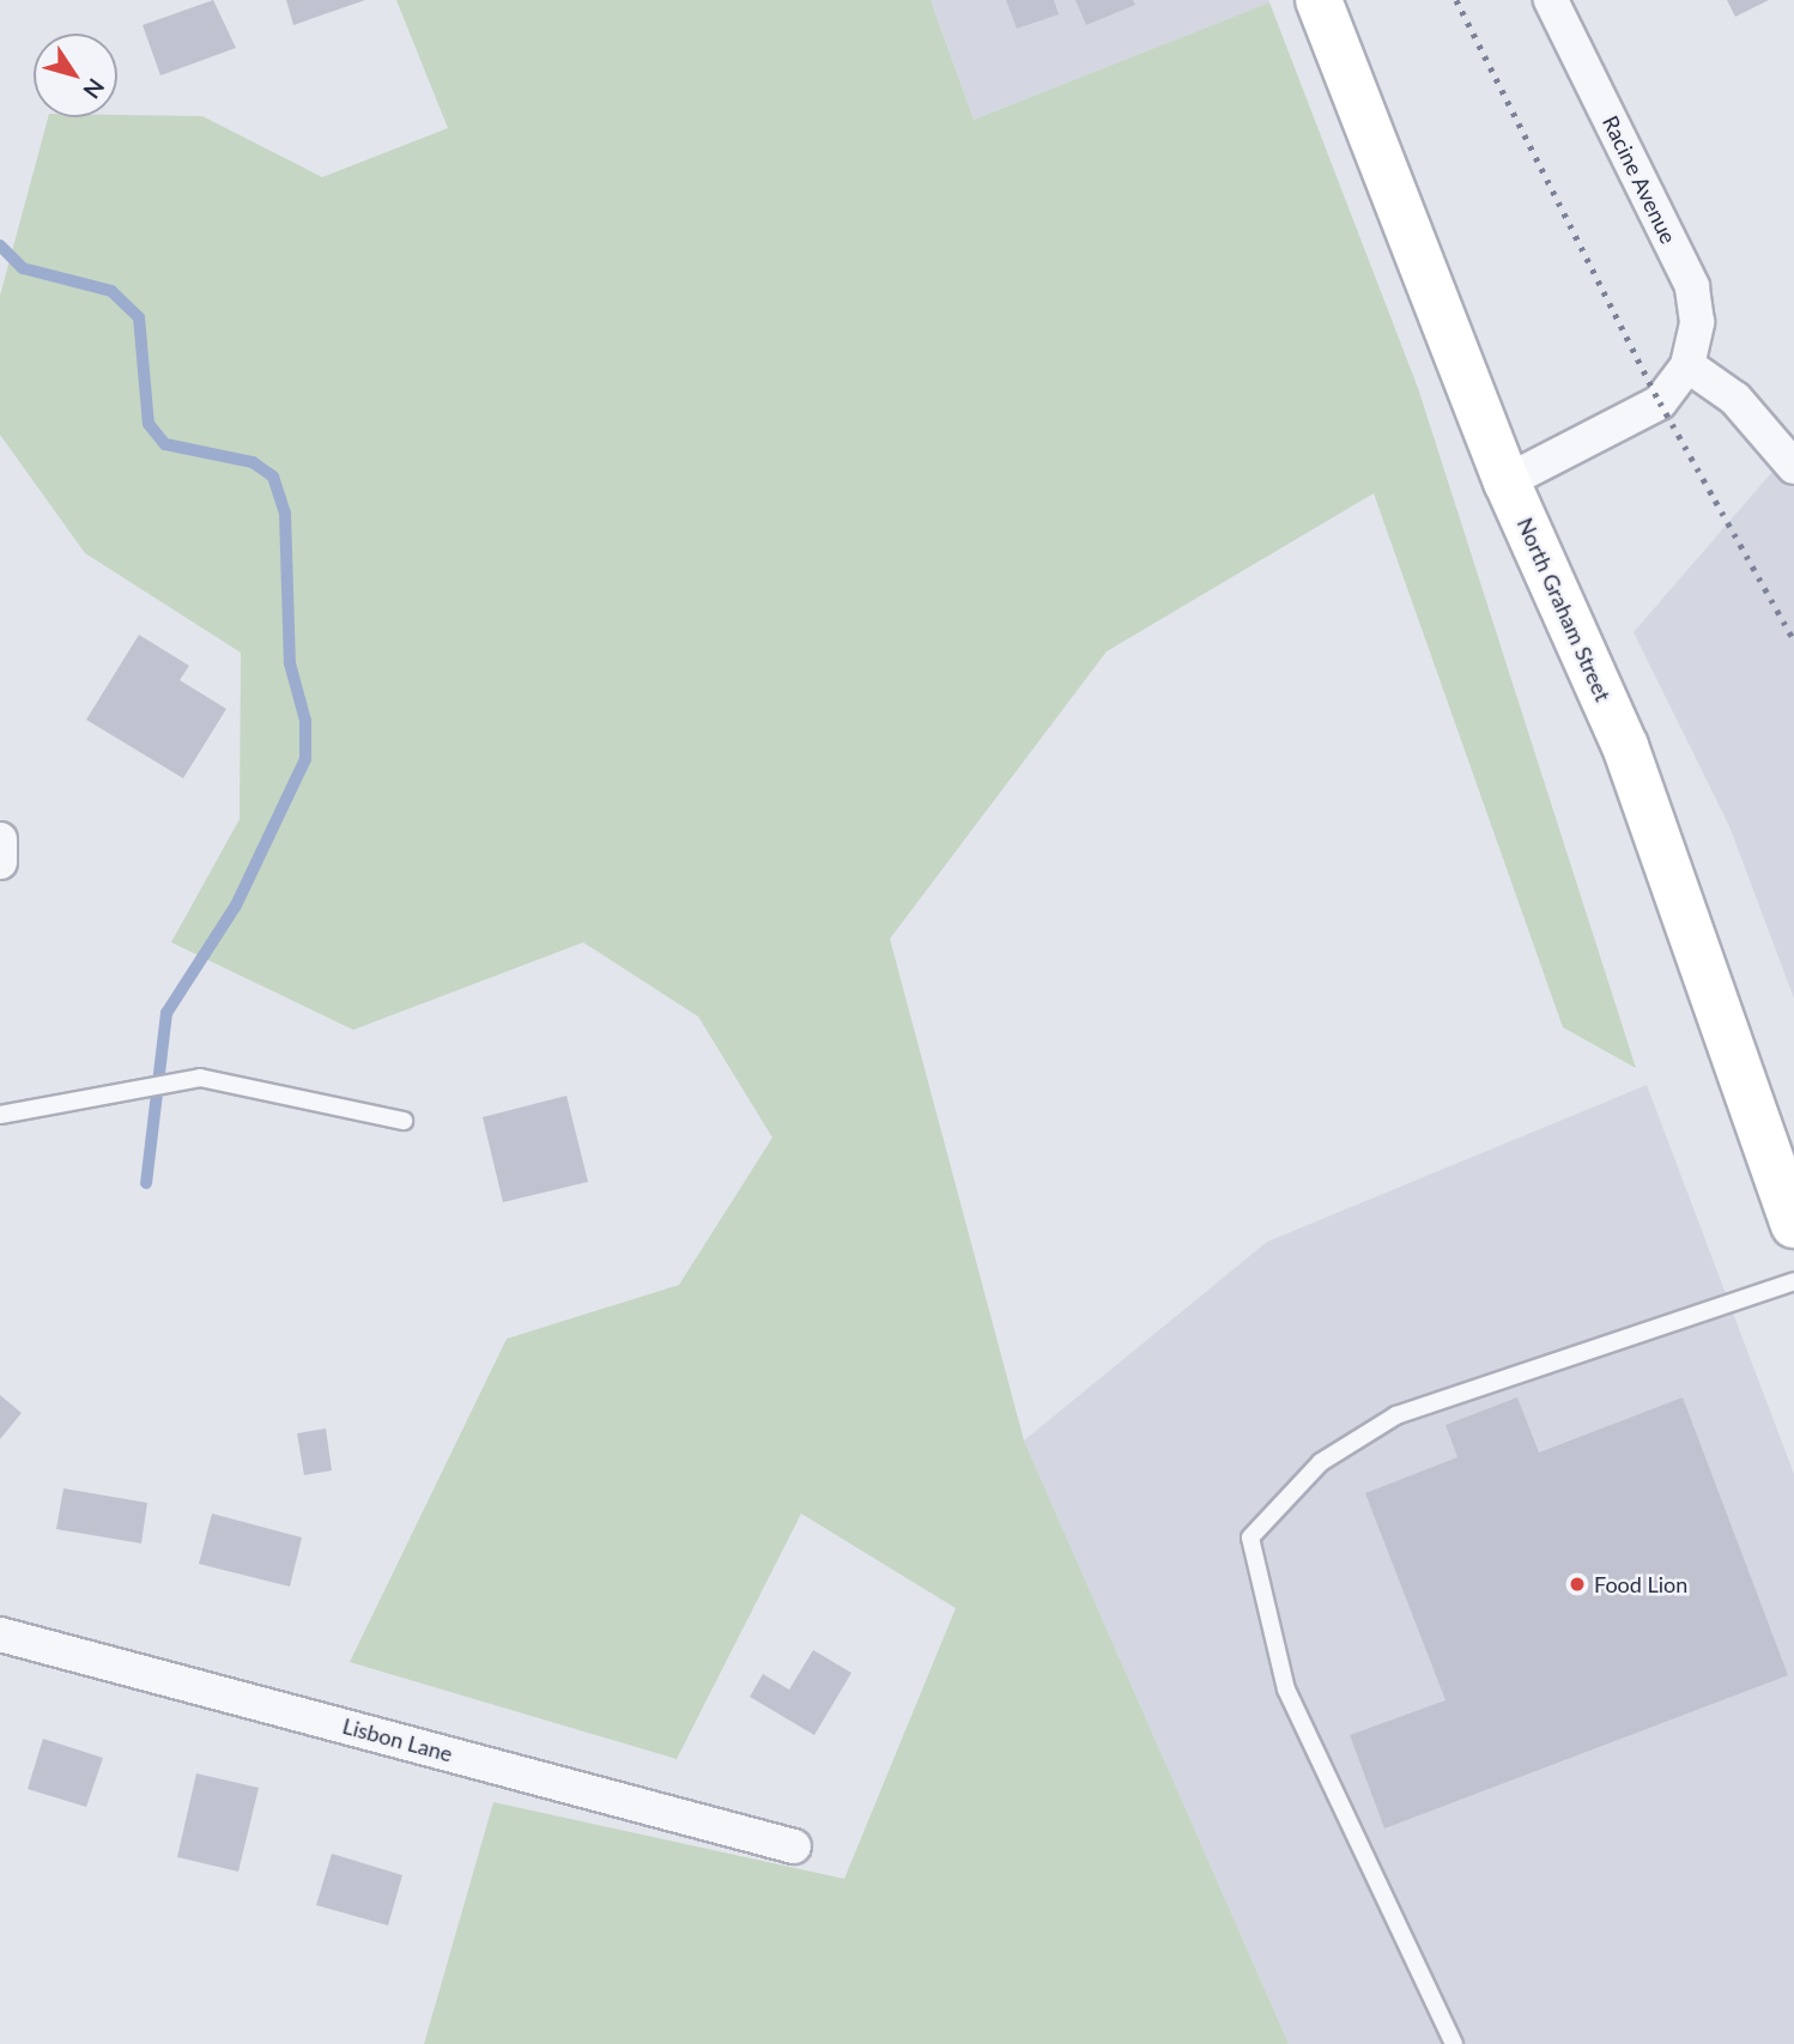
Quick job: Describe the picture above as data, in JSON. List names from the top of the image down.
{
  "streets": {
    "main road": ["North Graham Street"],
    "street": ["Racine Avenue", "Lisbon Lane"]
  },
  "crossings": [
    ["Racine Avenue", "North Graham Street"]
  ],
  "places": ["Food Lion"],
  "north": "bottom right"
}
